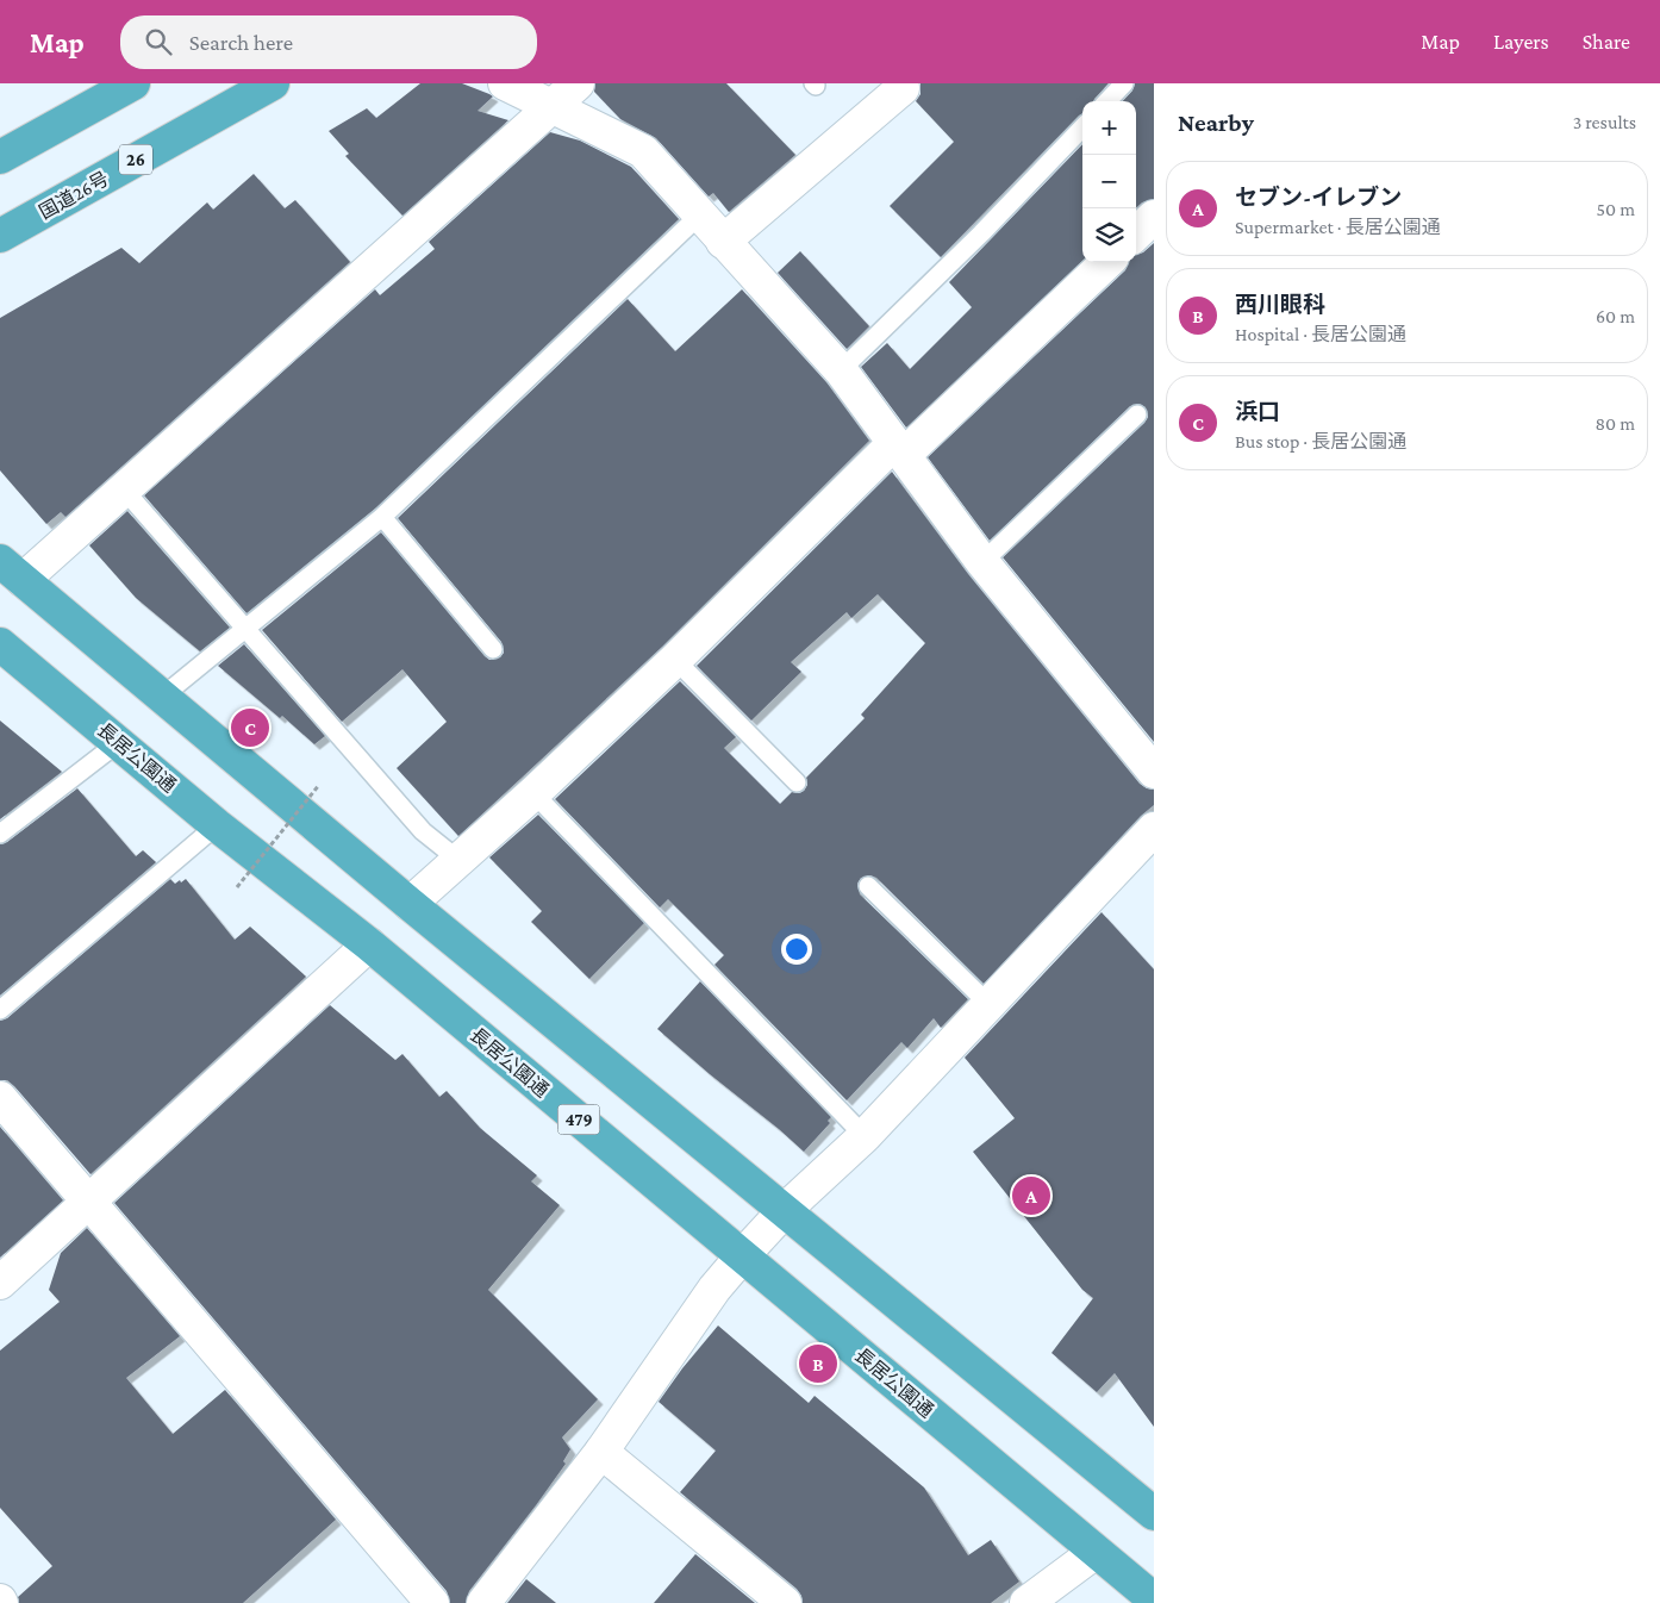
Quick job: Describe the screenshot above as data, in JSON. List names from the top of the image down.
{
  "streets": {
    "highway": [
      "26",
      "国道26号",
      "長居公園通",
      "479"
    ]
  },
  "page": {
    "header": "Map",
    "search": "Search here",
    "nav": ["Map", "Layers", "Share"],
    "heading": ["Nearby", "3 results"],
    "map_buttons": ["+", "−"],
    "list": [
      {
        "mark": "A",
        "name": "セブン-イレブン",
        "note": "Supermarket · 長居公園通",
        "value": "50 m"
      },
      {
        "mark": "B",
        "name": "西川眼科",
        "note": "Hospital · 長居公園通",
        "value": "60 m"
      },
      {
        "mark": "C",
        "name": "浜口",
        "note": "Bus stop · 長居公園通",
        "value": "80 m"
      }
    ],
    "pins": ["C", "A", "B"]
  }
}
